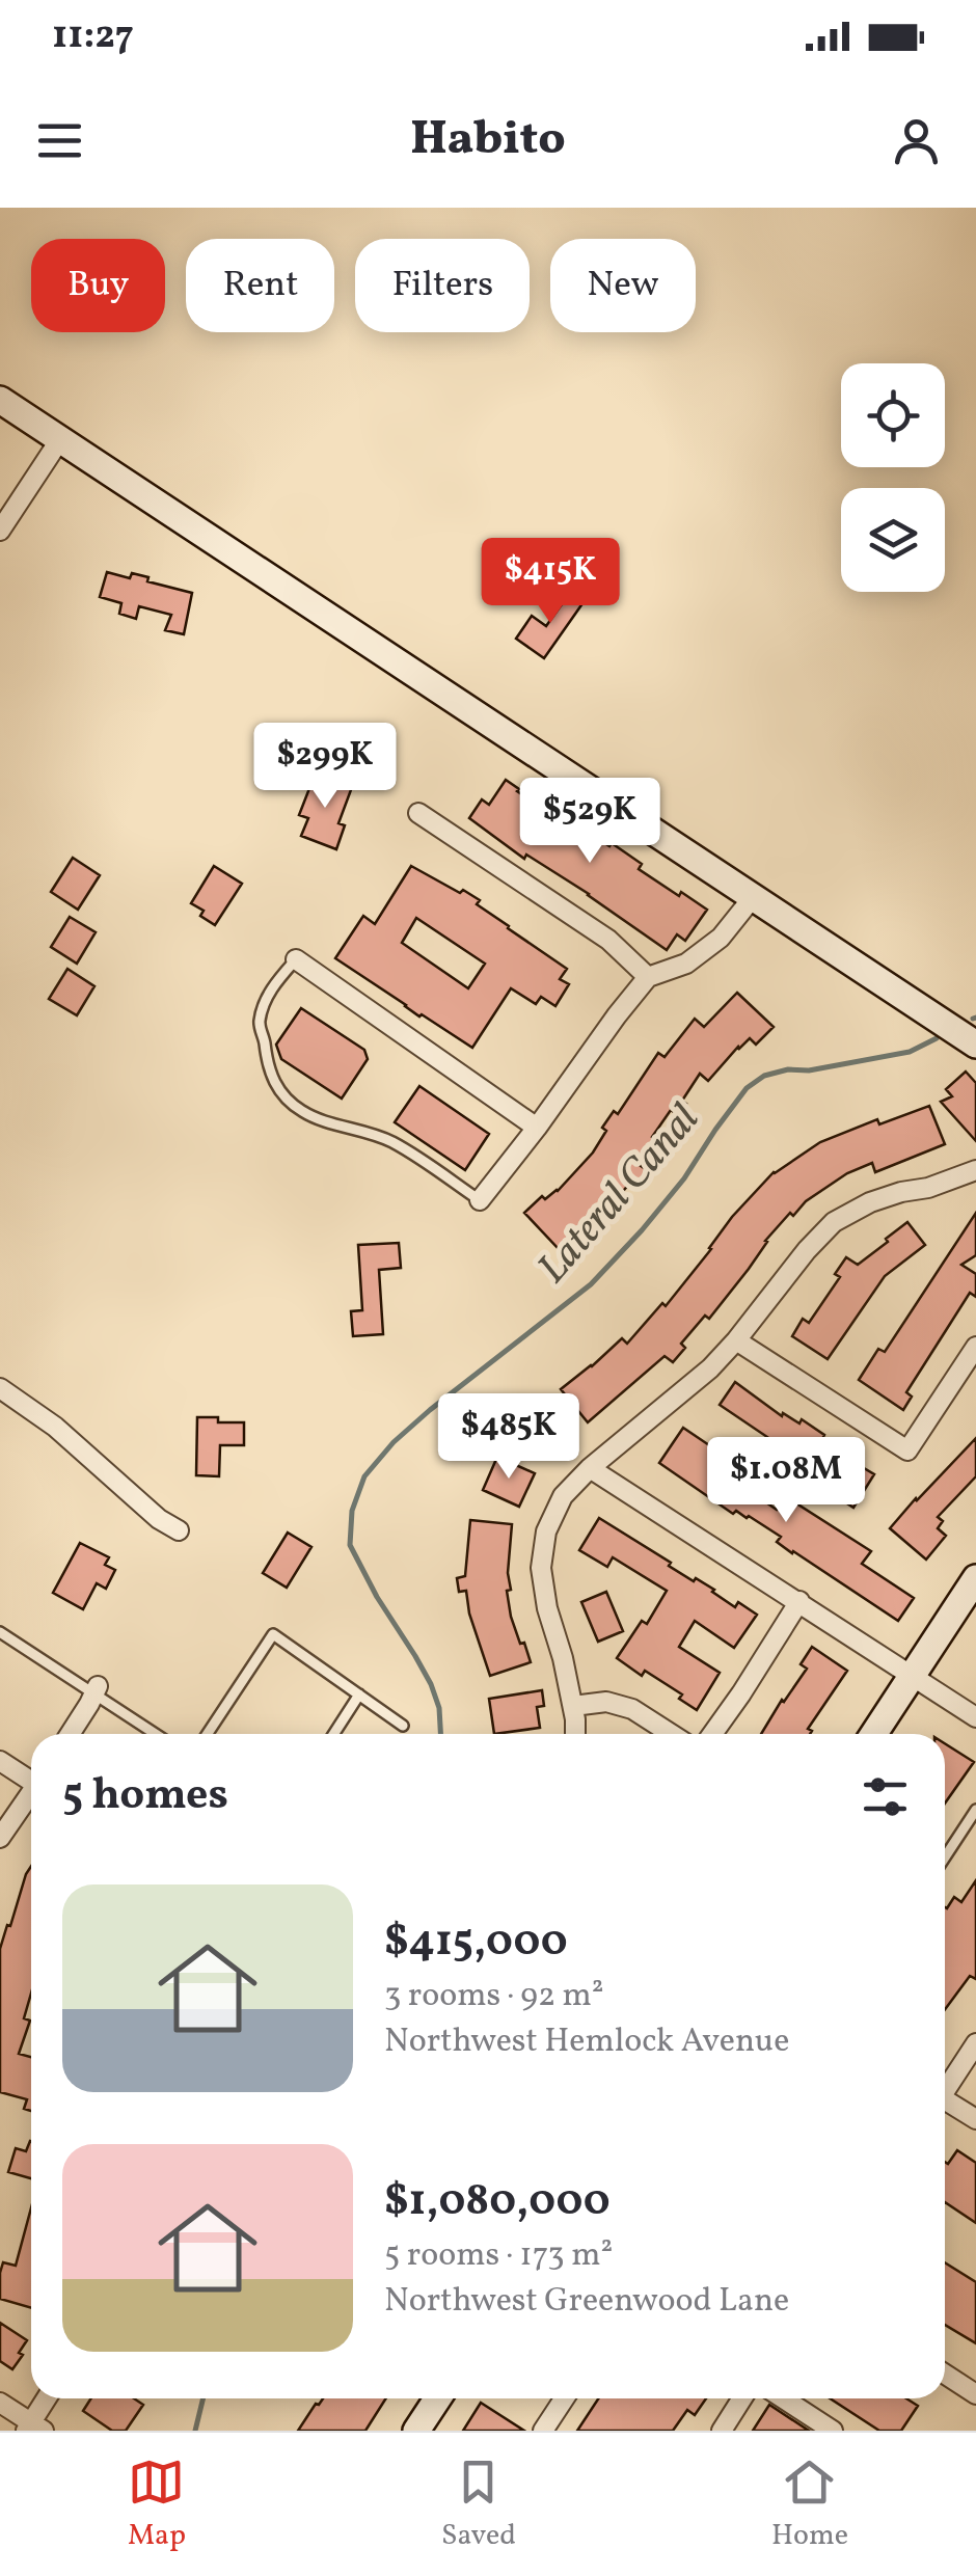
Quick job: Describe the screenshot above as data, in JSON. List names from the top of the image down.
{
  "water": ["Lateral Canal"],
  "page": {
    "status": "11:27",
    "header": "Habito",
    "chip": [
      "Buy",
      "Rent",
      "Filters",
      "New"
    ],
    "price": [
      "$415K",
      "$299K",
      "$529K",
      "$485K",
      "$1.08M"
    ],
    "heading": "5 homes",
    "list": [
      {
        "name": "$415,000",
        "note": "3 rooms · 92 m² · Northwest Hemlock Avenue"
      },
      {
        "name": "$1,080,000",
        "note": "5 rooms · 173 m² · Northwest Greenwood Lane"
      }
    ],
    "tabs": ["Map", "Saved", "Home"]
  }
}
